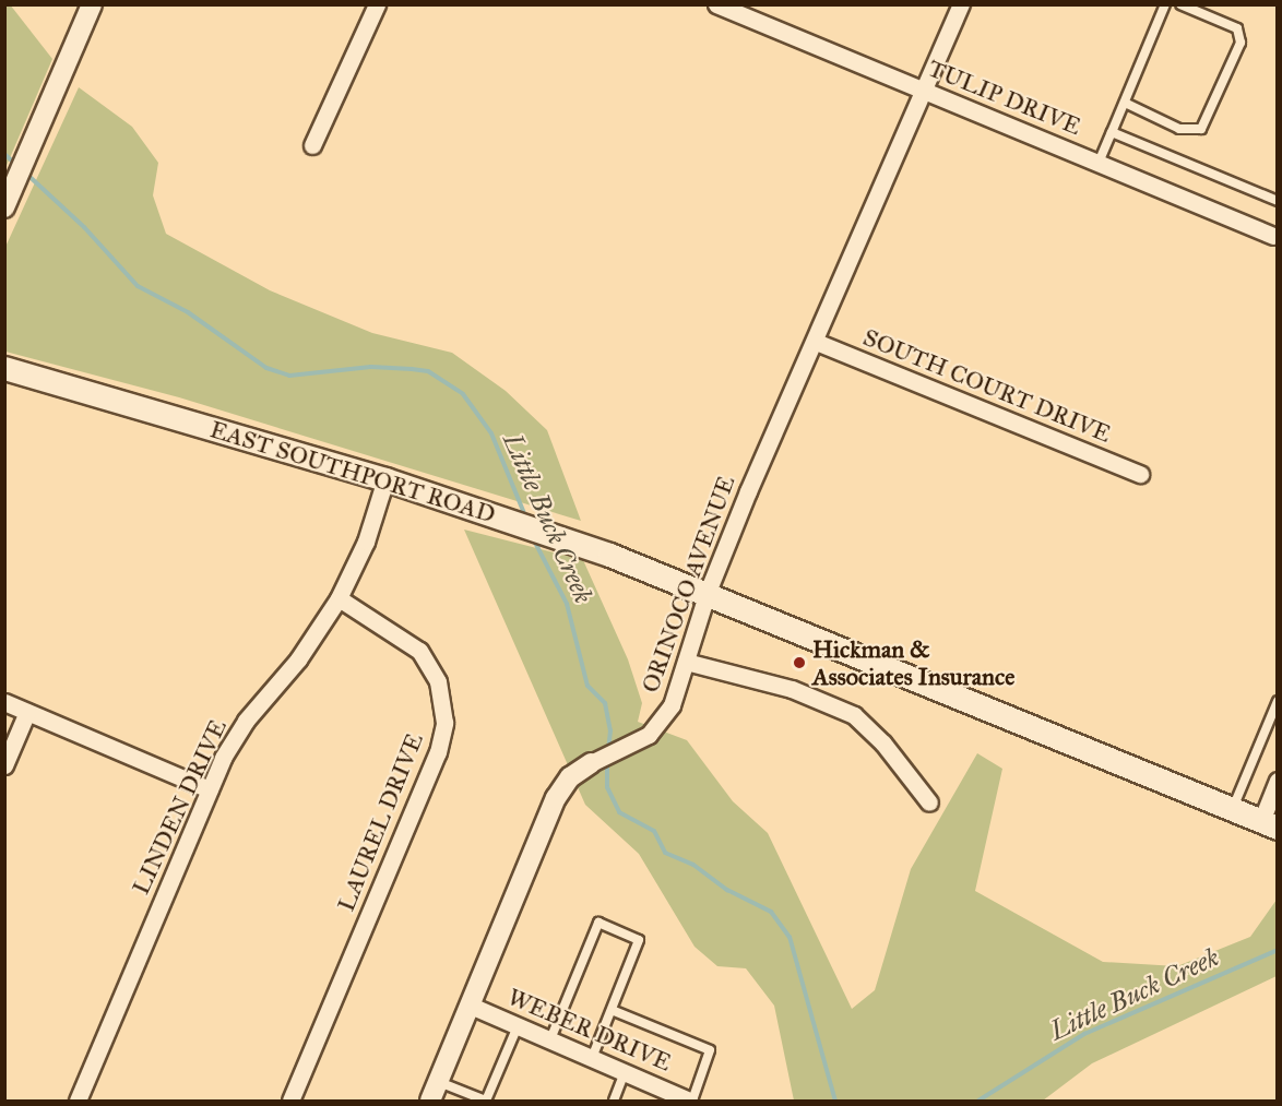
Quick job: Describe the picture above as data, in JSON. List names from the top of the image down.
{
  "streets": {
    "main road": ["EAST SOUTHPORT ROAD"],
    "street": [
      "TULIP DRIVE",
      "SOUTH COURT DRIVE",
      "ORINOCO AVENUE",
      "LINDEN DRIVE",
      "LAUREL DRIVE",
      "WEBER DRIVE"
    ]
  },
  "crossings": [
    ["TULIP DRIVE", "ORINOCO AVENUE"],
    ["SOUTH COURT DRIVE", "ORINOCO AVENUE"],
    ["EAST SOUTHPORT ROAD", "ORINOCO AVENUE"],
    ["EAST SOUTHPORT ROAD", "LINDEN DRIVE"],
    ["ORINOCO AVENUE", "WEBER DRIVE"],
    ["LINDEN DRIVE", "LAUREL DRIVE"]
  ],
  "water": ["Little Buck Creek"],
  "places": ["Hickman & Associates Insurance"]
}
